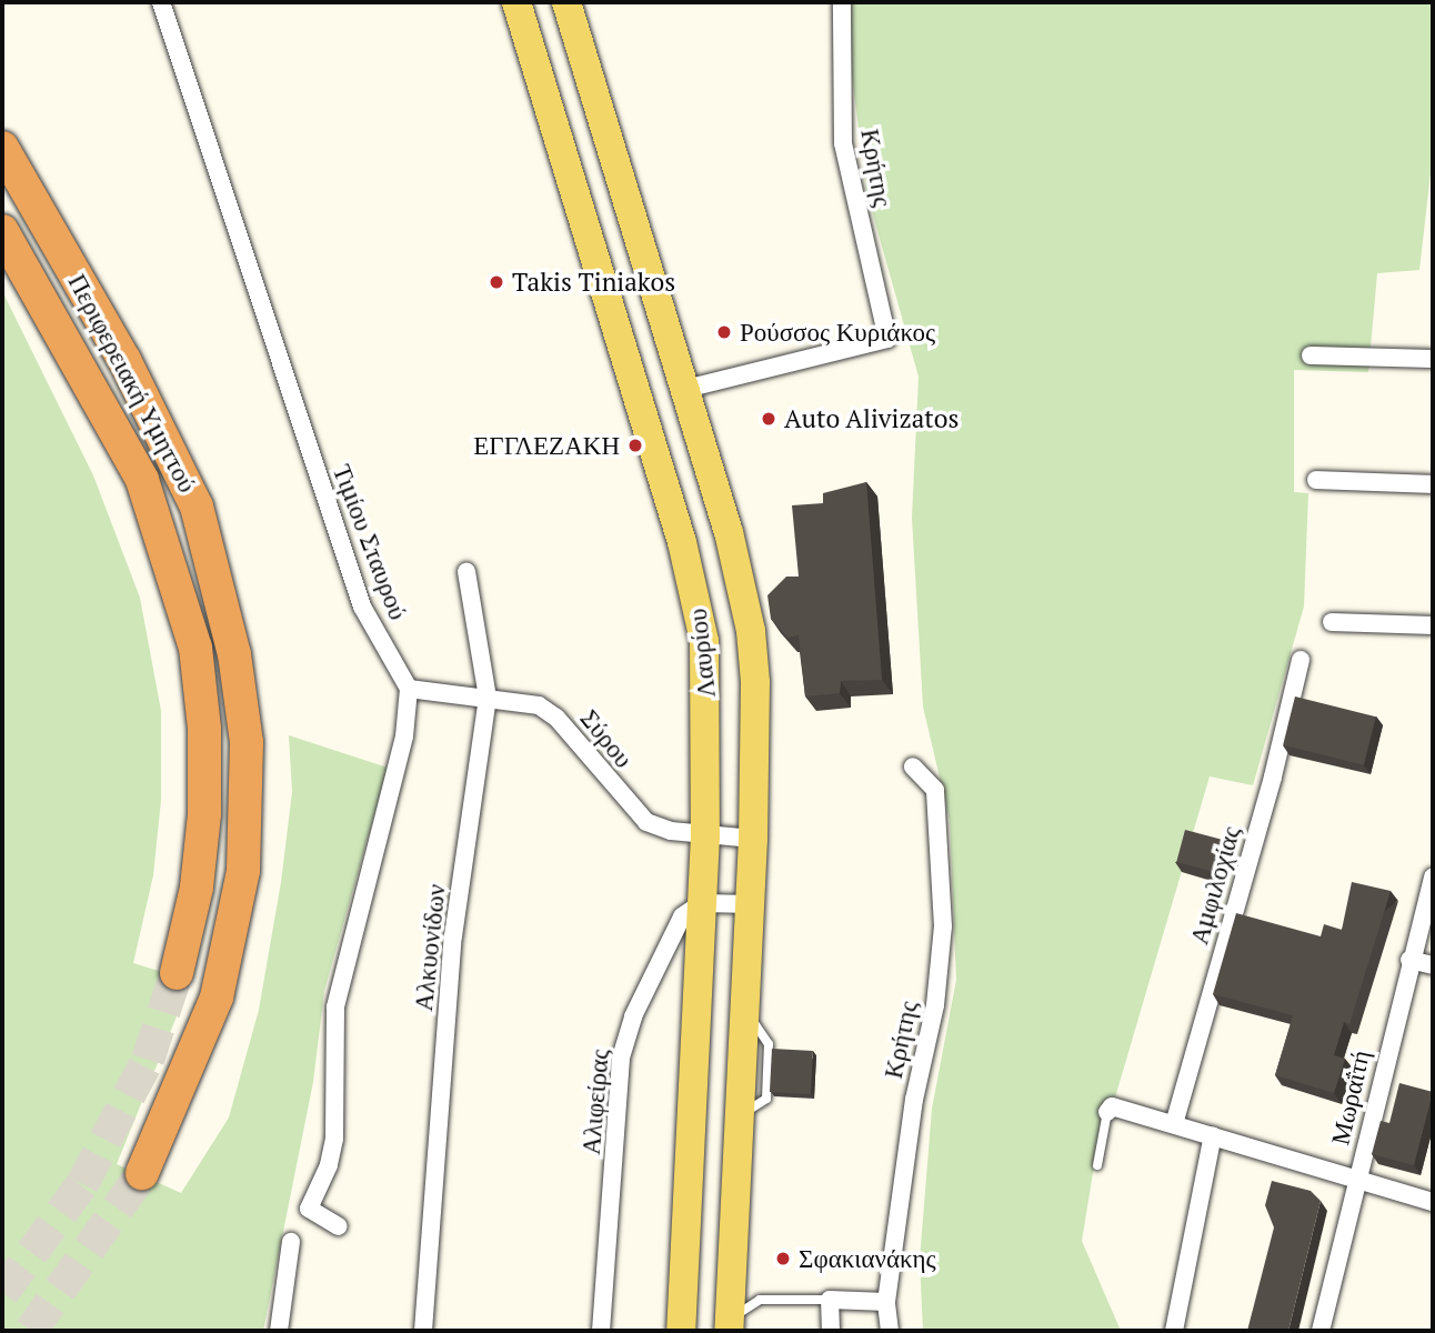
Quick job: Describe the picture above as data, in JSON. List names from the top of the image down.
{
  "streets": {
    "highway": ["Περιφερειακή Υμηττού"],
    "main road": ["Λαυρίου"],
    "street": [
      "Κρήτης",
      "Τιμίου Σταυρού",
      "Σύρου",
      "Αμφιλοχίας",
      "Αλκυονίδων",
      "Μωραΐτή",
      "Αλιφείρας"
    ]
  },
  "crossings": [
    ["Κρήτης", "Λαυρίου"],
    ["Τιμίου Σταυρού", "Σύρου"],
    ["Λαυρίου", "Σύρου"],
    ["Λαυρίου", "Αλιφείρας"],
    ["Σύρου", "Αλκυονίδων"]
  ],
  "places": [
    "Takis Tiniakos",
    "Ρούσσος Κυριάκος",
    "Auto Alivizatos",
    "ΕΓΓΛΕΖΑΚΗ",
    "Σφακιανάκης"
  ]
}
